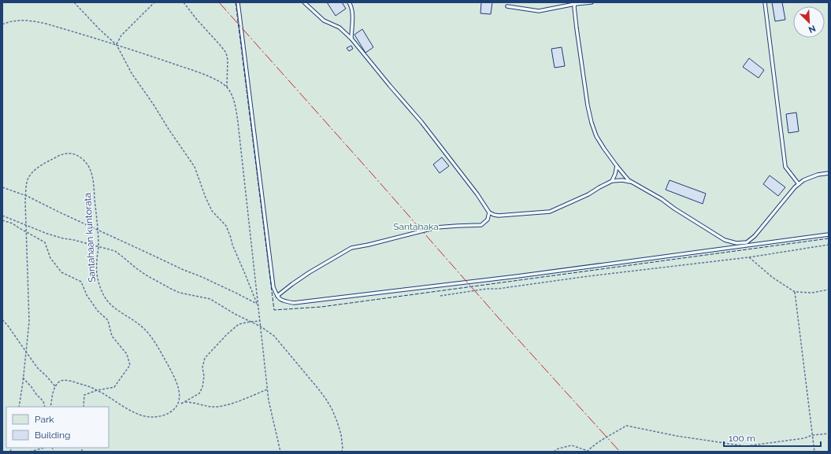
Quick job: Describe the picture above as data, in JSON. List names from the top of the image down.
{
  "streets": {
    "path": ["Santahaan kuntorata"]
  },
  "parks": ["Santahaka"],
  "legend": ["Park", "Building"],
  "scale_bar": "100 m",
  "north": "bottom right"
}
